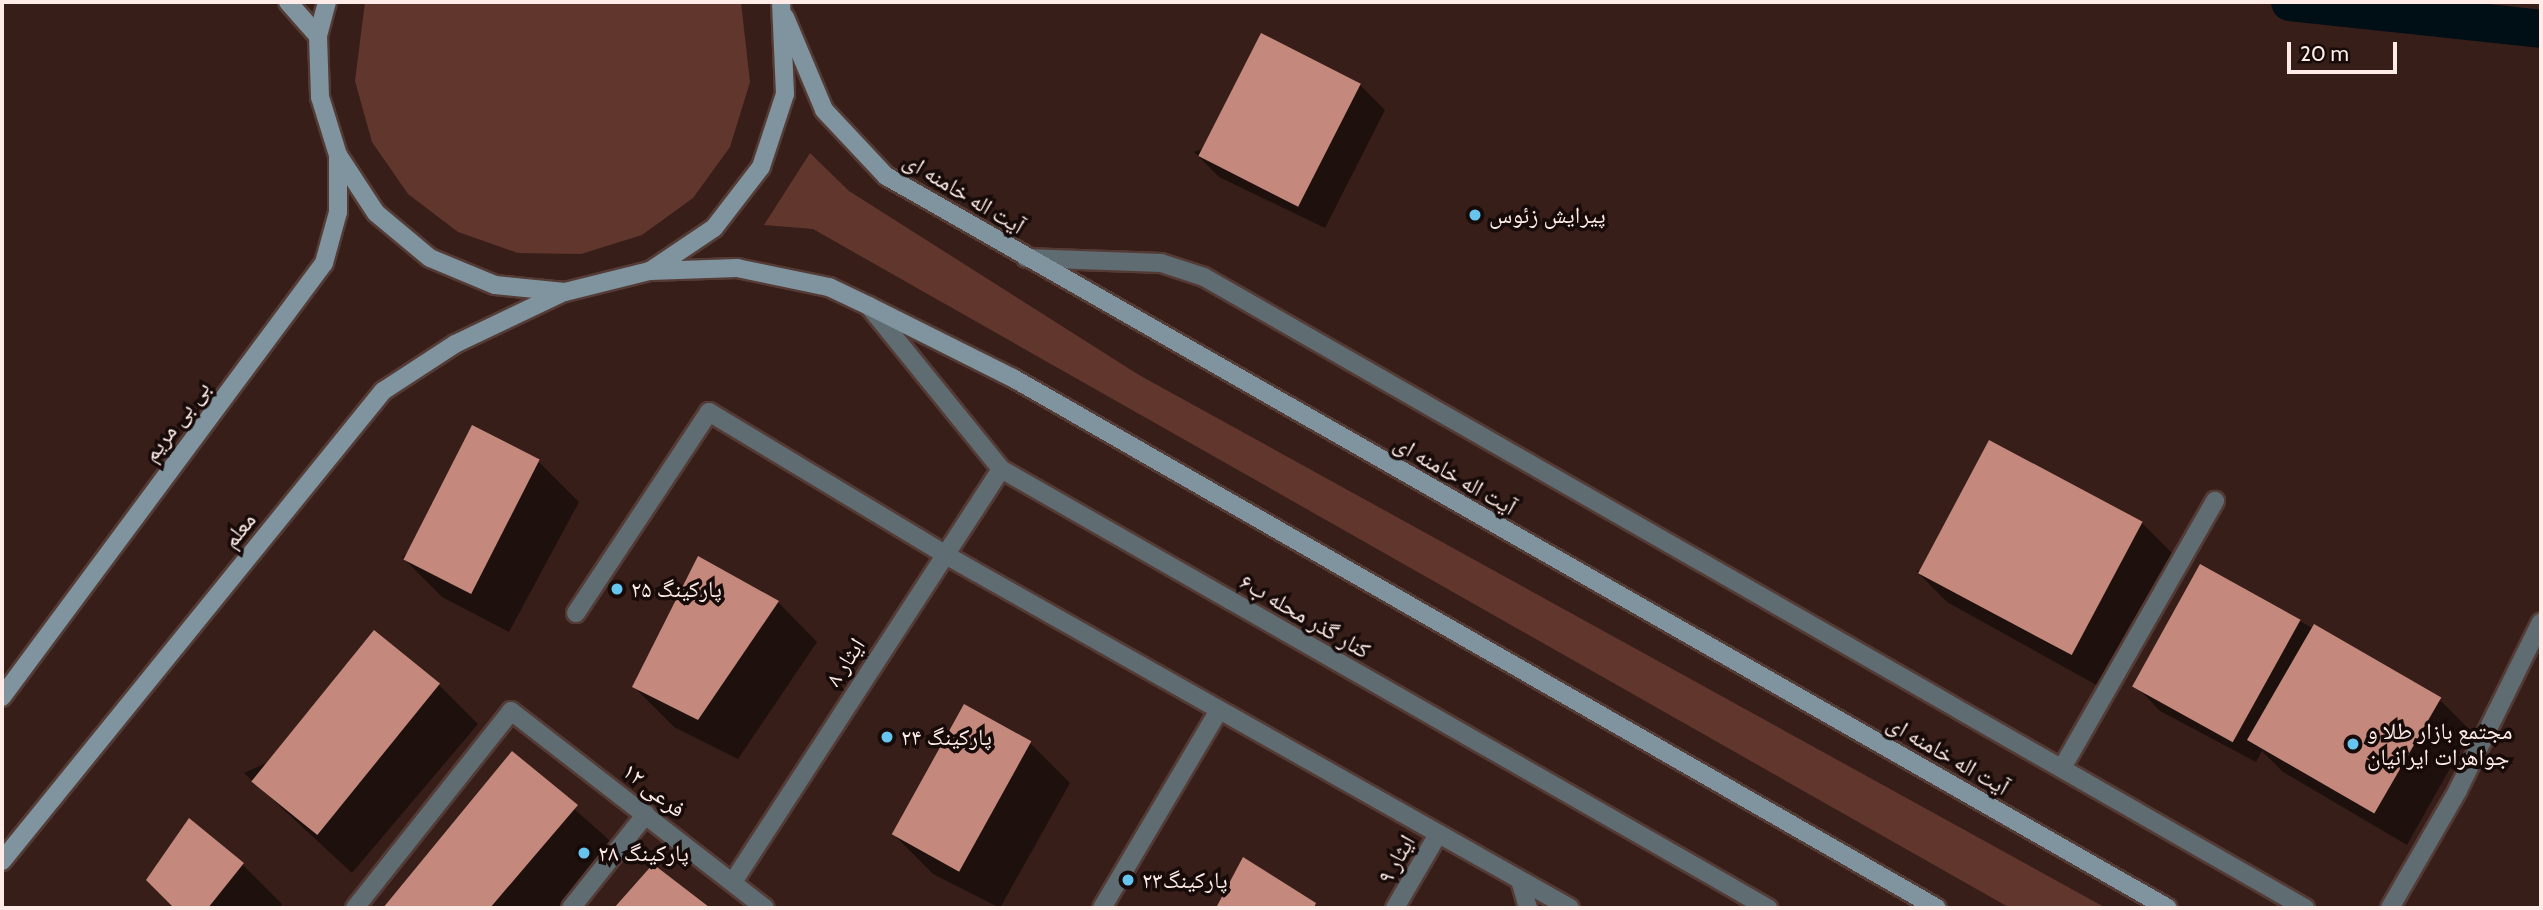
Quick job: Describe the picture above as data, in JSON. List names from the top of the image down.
{
  "streets": {
    "main road": ["آیت اله خامنه ای", "بی بی مریم", "معلم"],
    "street": [
      "کنار گذر محله ب۶",
      "ایثار ۸",
      "فرعی ۱۲",
      "ایثار ۹"
    ]
  },
  "crossings": [
    ["کنار گذر محله ب۶", "ایثار ۸"],
    ["ایثار ۸", "فرعی ۱۲"]
  ],
  "places": [
    "پیرایش زئوس",
    "پارکینگ ۲۵",
    "پارکینگ ۲۴",
    "مجتمع بازار طلا و جواهرات ایرانیان",
    "پارکینگ ۲۸",
    "پارکینگ۲۳"
  ],
  "scale_bar": "20 m"
}
